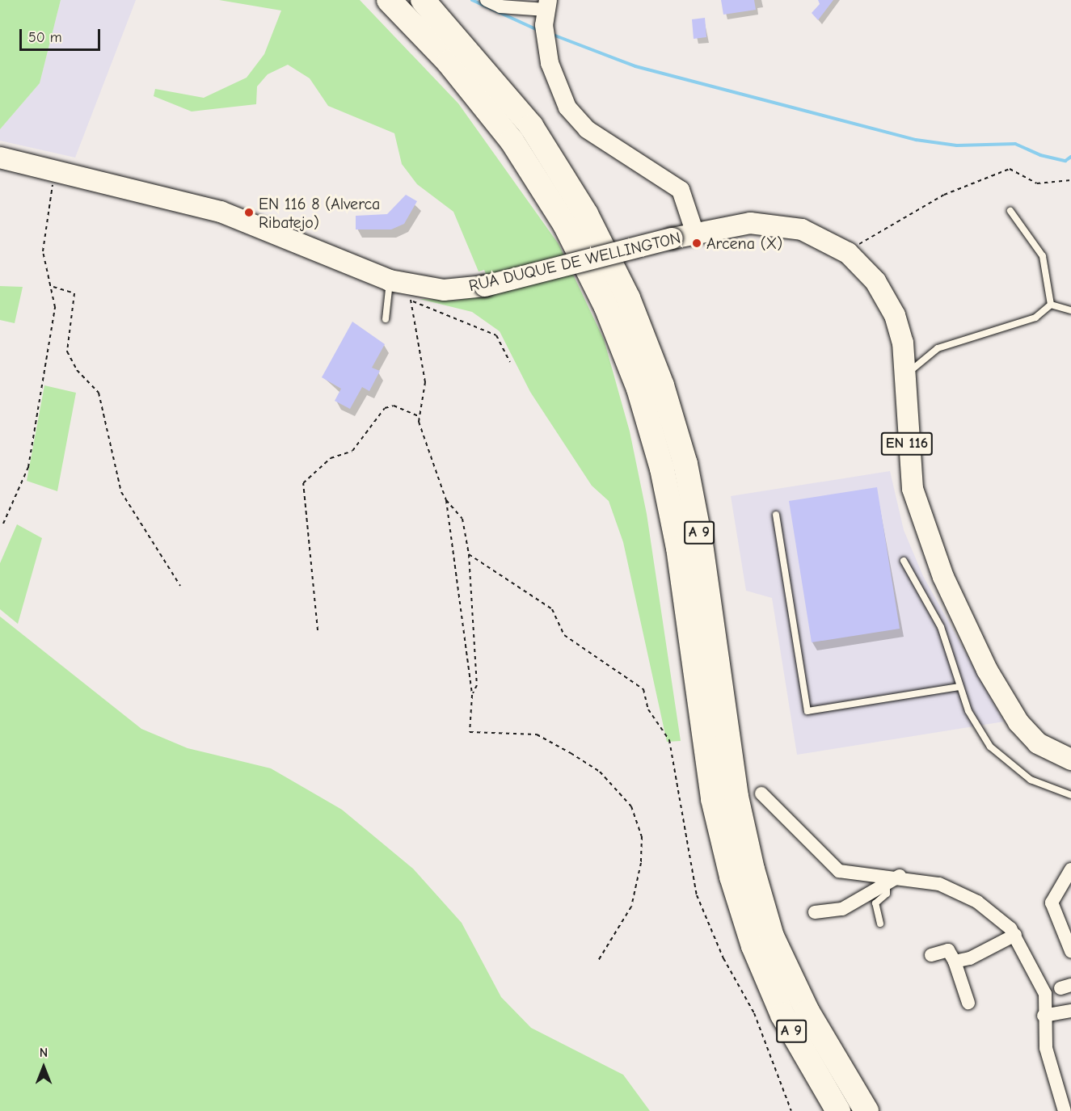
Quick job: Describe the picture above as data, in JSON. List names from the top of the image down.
{
  "streets": {
    "highway": ["A 9"],
    "main road": ["RUA DUQUE DE WELLINGTON", "EN 116"]
  },
  "places": ["EN 116 8 (Alverca Ribatejo)", "Arcena (X)"],
  "scale_bar": "50 m",
  "north": "top"
}
